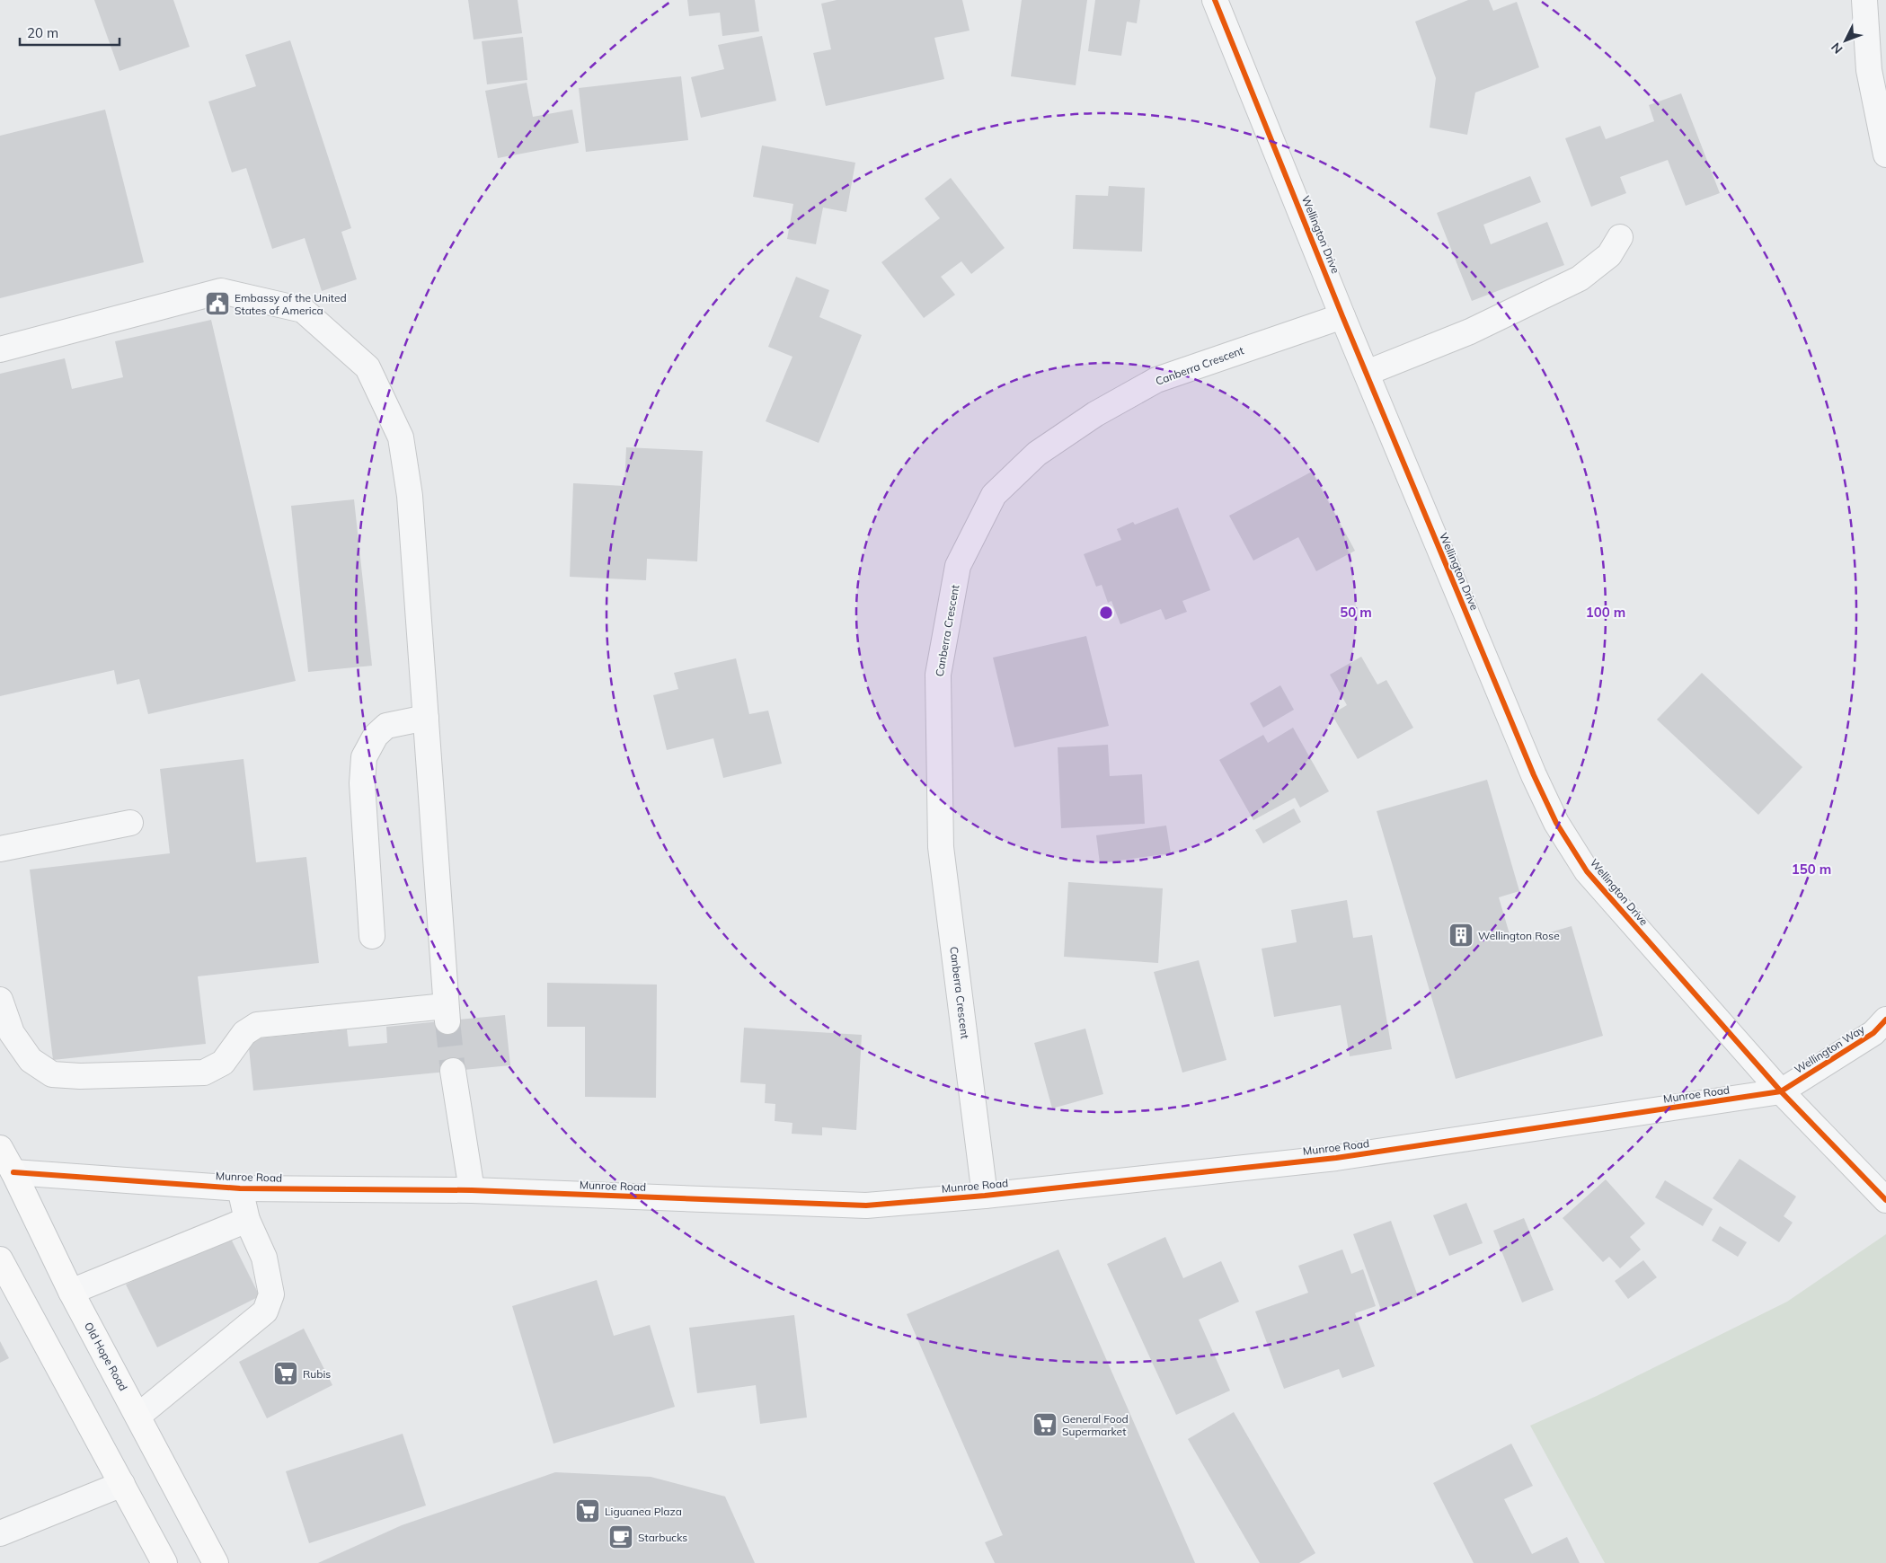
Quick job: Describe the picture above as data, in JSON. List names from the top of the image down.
{
  "streets": {
    "main road": ["Old Hope Road"],
    "street": [
      "Wellington Drive",
      "Canberra Crescent",
      "Wellington Way",
      "Munroe Road"
    ]
  },
  "crossings": [
    ["Wellington Drive", "Canberra Crescent"],
    ["Wellington Drive", "Wellington Way"],
    ["Wellington Drive", "Munroe Road"],
    ["Canberra Crescent", "Munroe Road"],
    ["Wellington Way", "Munroe Road"],
    ["Munroe Road", "Old Hope Road"]
  ],
  "places": {
    "public building": ["Embassy of the United States of America"],
    "building": ["Wellington Rose"],
    "supermarket": ["Rubis", "General Food Supermarket", "Liguanea Plaza"],
    "cafe": ["Starbucks"]
  },
  "scale_bar": "20 m",
  "north": "bottom left",
  "rings": ["50 m", "100 m", "150 m"]
}
